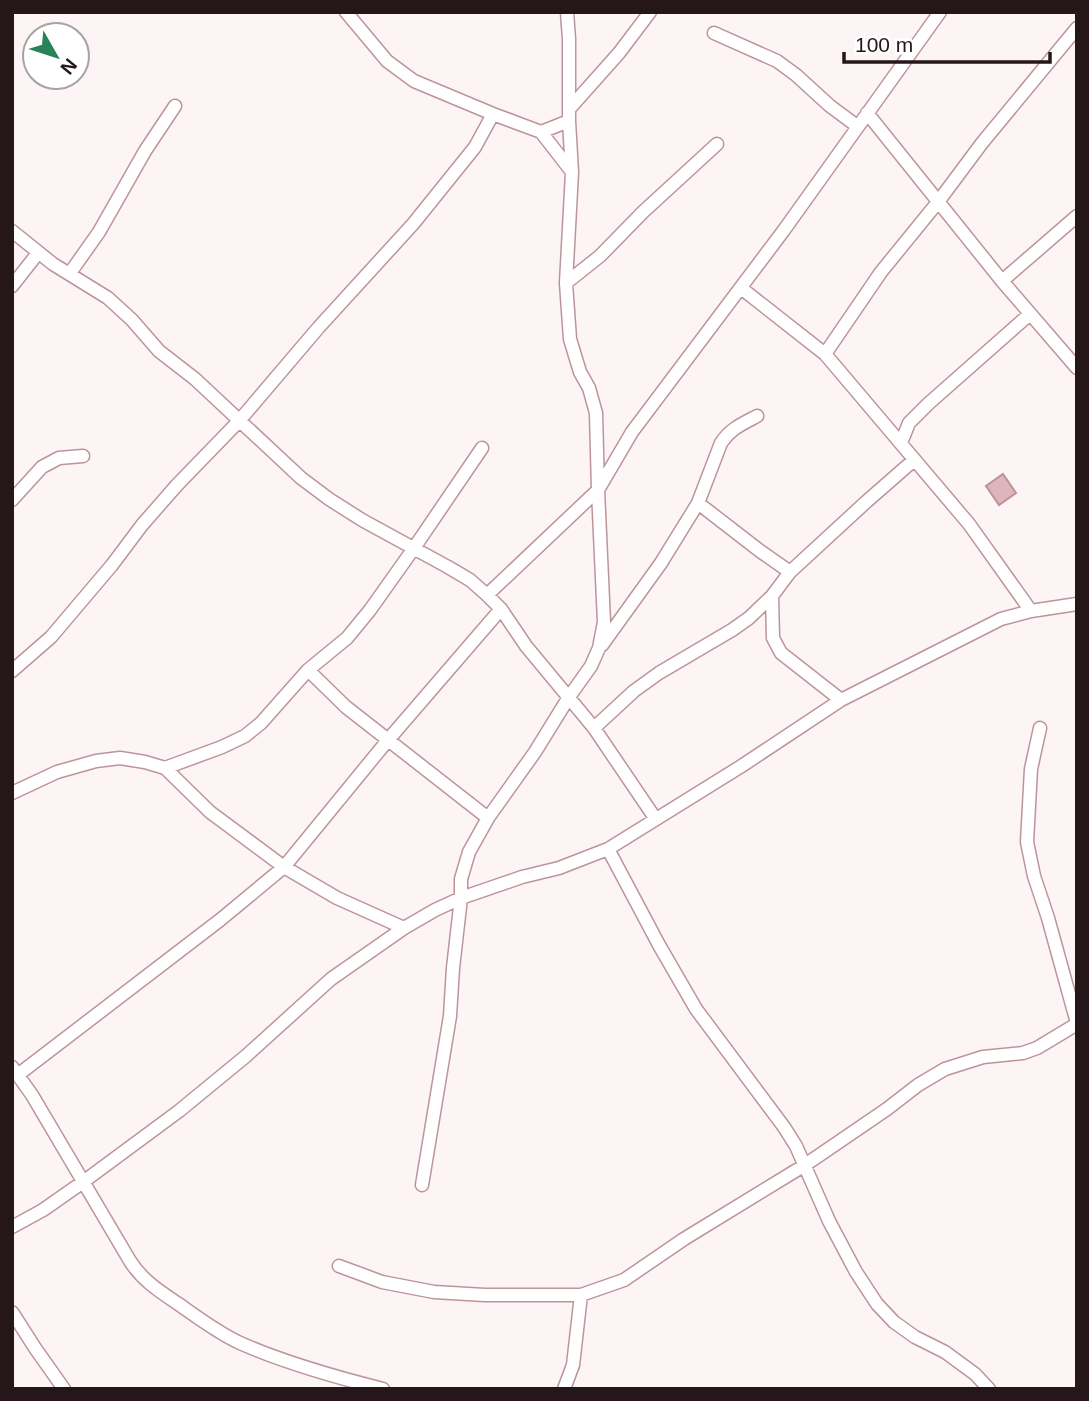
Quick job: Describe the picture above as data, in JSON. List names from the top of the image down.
{
  "scale_bar": "100 m",
  "north": "bottom right"
}
